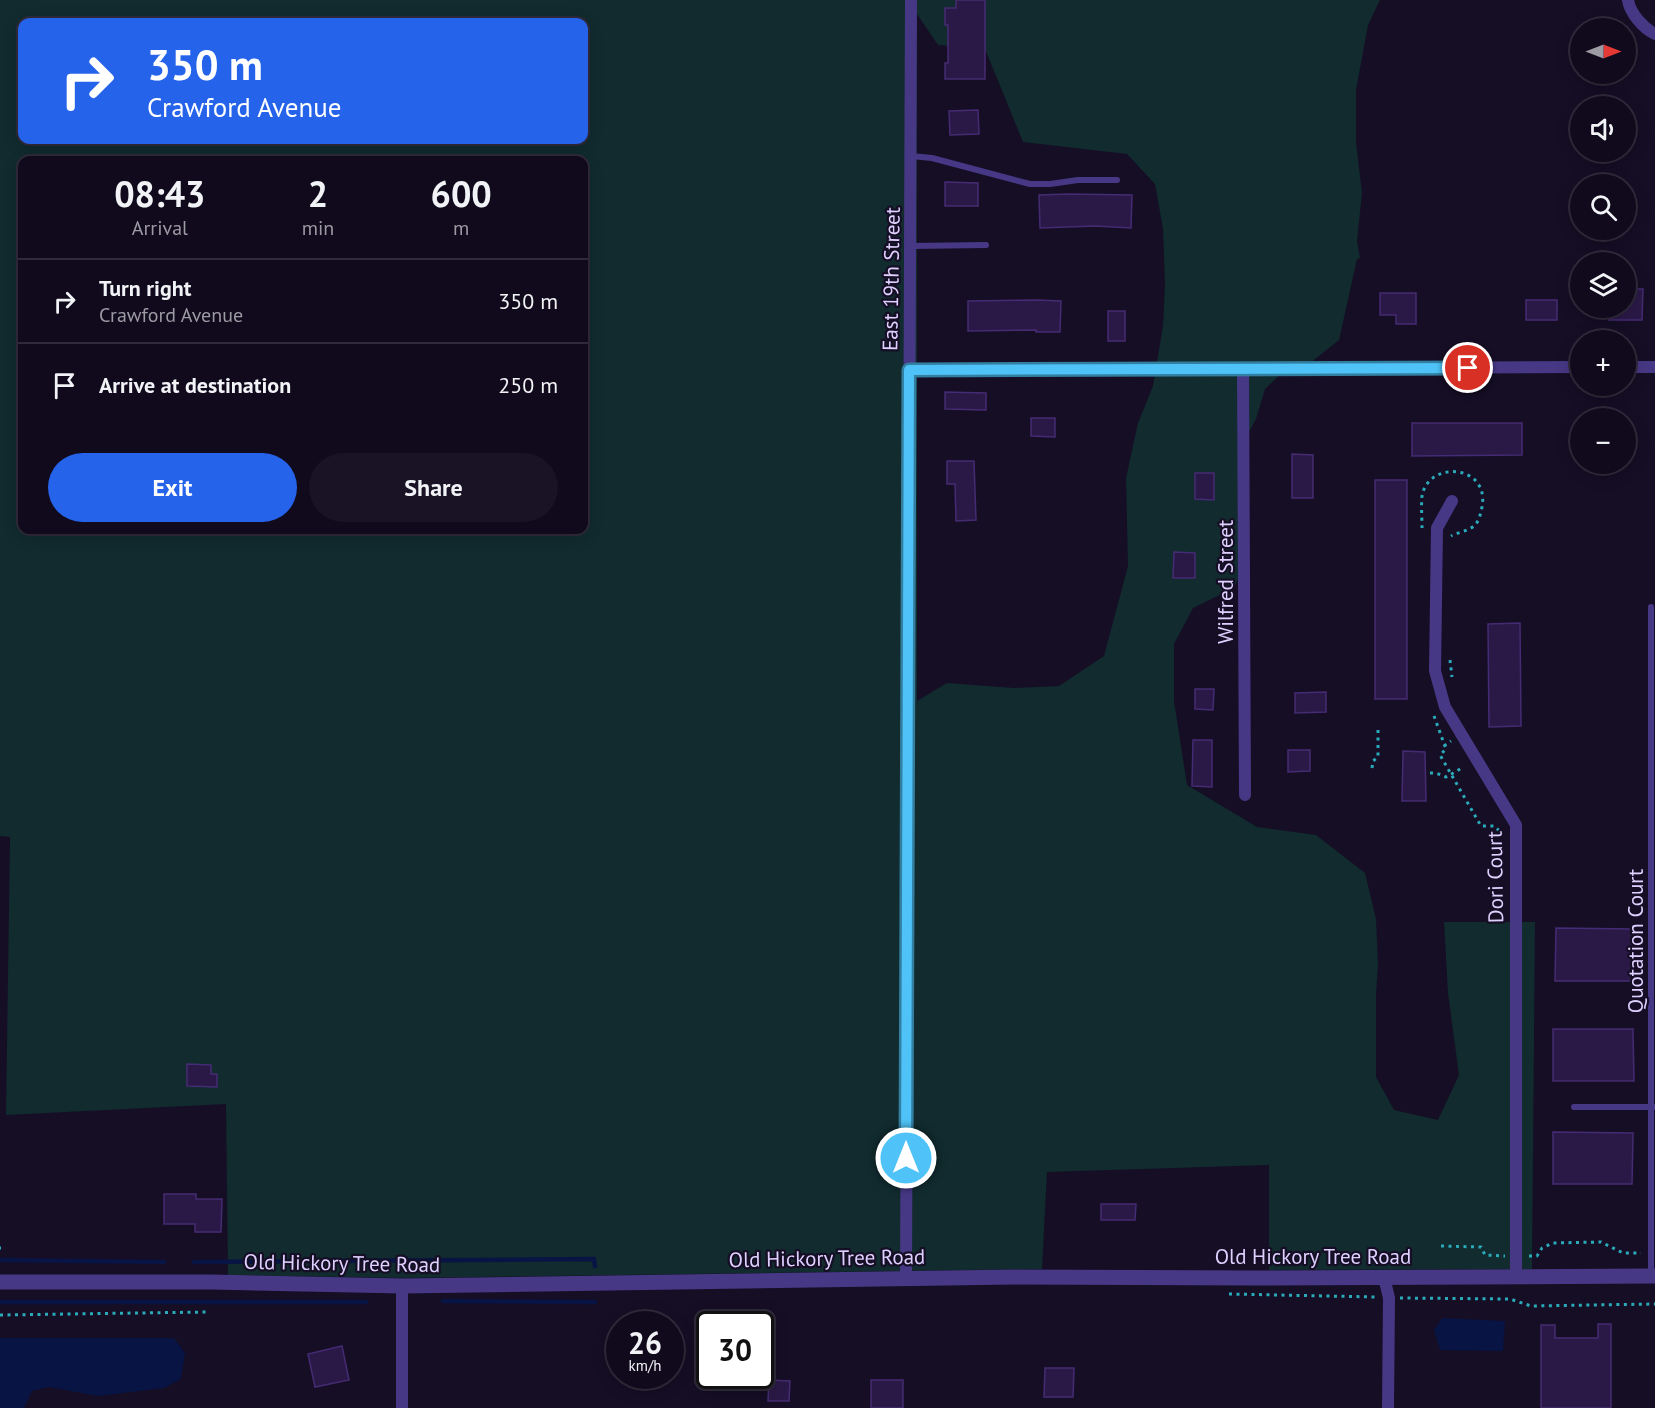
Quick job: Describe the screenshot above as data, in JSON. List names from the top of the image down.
{
  "streets": {
    "street": [
      "East 19th Street",
      "Wilfred Street",
      "Dori Court",
      "Old Hickory Tree Road"
    ],
    "lane": ["Quotation Court"]
  },
  "crossings": [
    ["East 19th Street", "Old Hickory Tree Road"],
    ["Dori Court", "Old Hickory Tree Road"],
    ["Quotation Court", "Old Hickory Tree Road"]
  ],
  "north": "right",
  "page": {
    "map_buttons": ["+", "−"],
    "turn": ["350 m", "Crawford Avenue"],
    "eta": [
      "08:43",
      "Arrival",
      "2",
      "min",
      "600",
      "m"
    ],
    "list": [
      {
        "name": "Turn right",
        "note": "Crawford Avenue",
        "value": "350 m"
      },
      {
        "name": "Arrive at destination",
        "value": "250 m"
      }
    ],
    "buttons": ["Exit", "Share"],
    "speed": "26 km/h",
    "limit": "30"
  }
}
